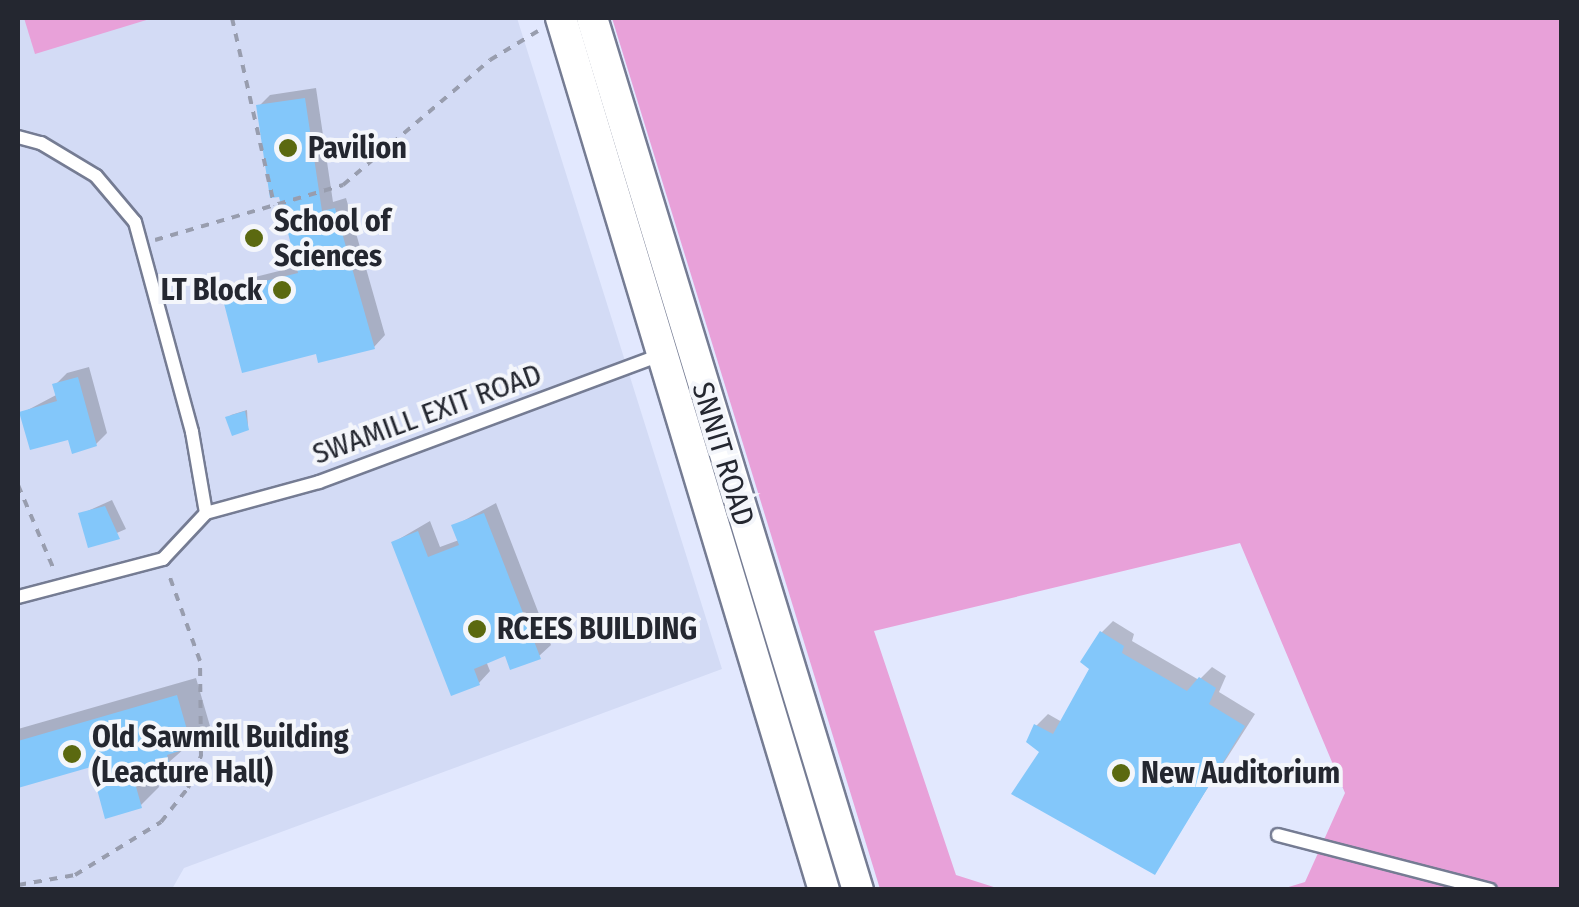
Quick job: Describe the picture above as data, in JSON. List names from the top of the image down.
{
  "streets": {
    "street": ["SNNIT ROAD"],
    "lane": ["SWAMILL EXIT ROAD"]
  },
  "crossings": [
    ["SWAMILL EXIT ROAD", "SNNIT ROAD"]
  ],
  "places": [
    "Pavilion",
    "School of Sciences",
    "LT Block",
    "RCEES BUILDING",
    "Old Sawmill Building (Leacture Hall)",
    "New Auditorium"
  ]
}
